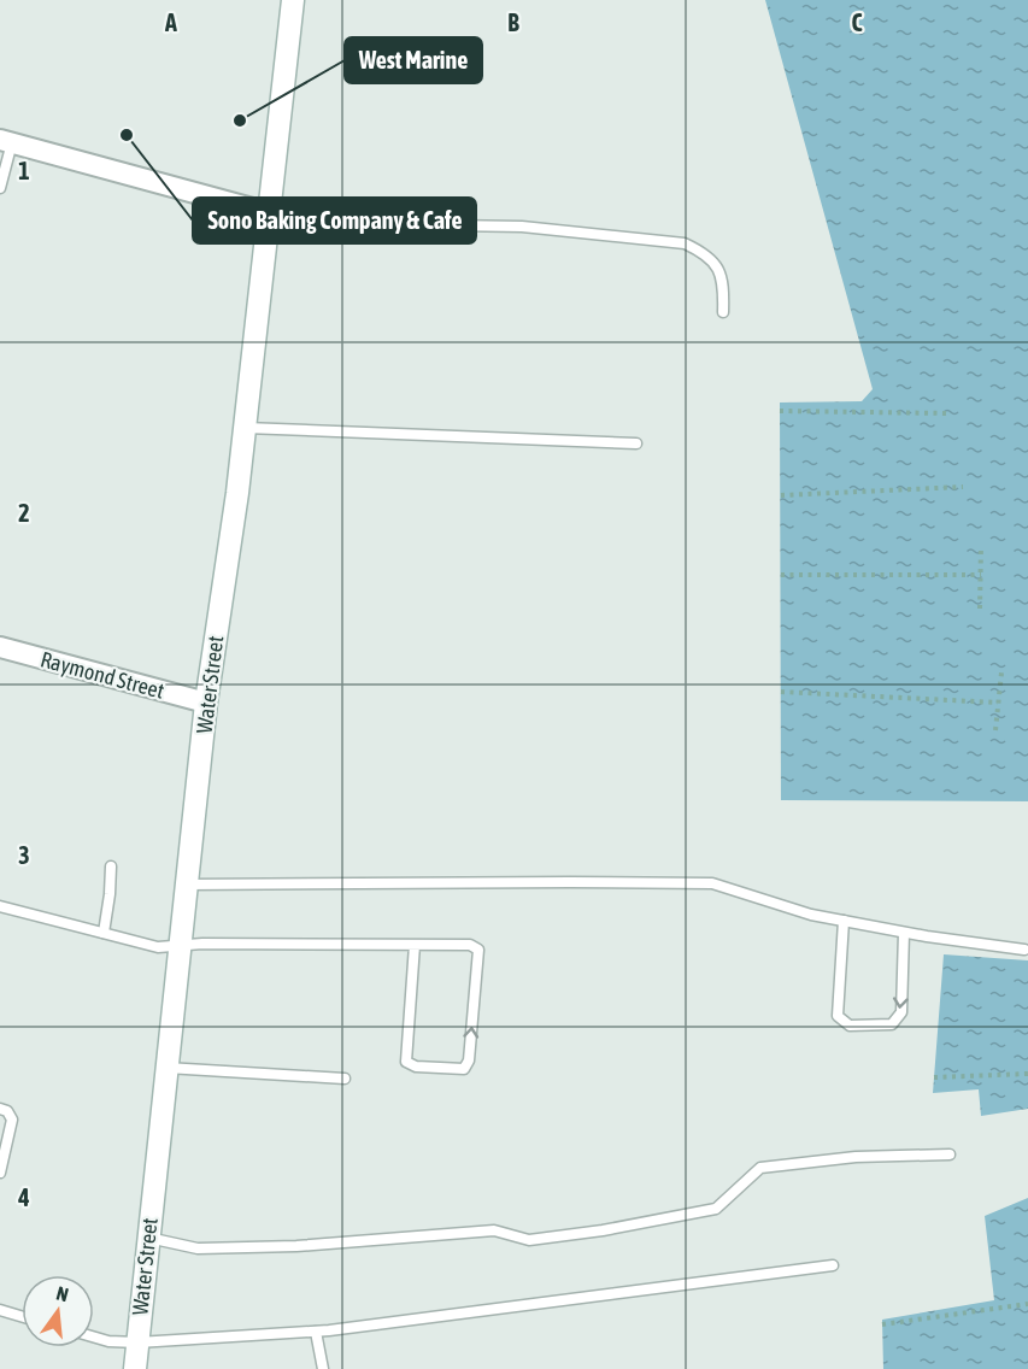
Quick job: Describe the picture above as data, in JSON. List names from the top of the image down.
{
  "streets": {
    "main road": ["Water Street"],
    "street": ["Raymond Street"]
  },
  "crossings": [
    ["Raymond Street", "Water Street"]
  ],
  "places": ["West Marine", "Sono Baking Company & Cafe"],
  "north": "top",
  "grid": {
    "columns": ["A", "B", "C"],
    "rows": [
      "1",
      "2",
      "3",
      "4"
    ]
  }
}
